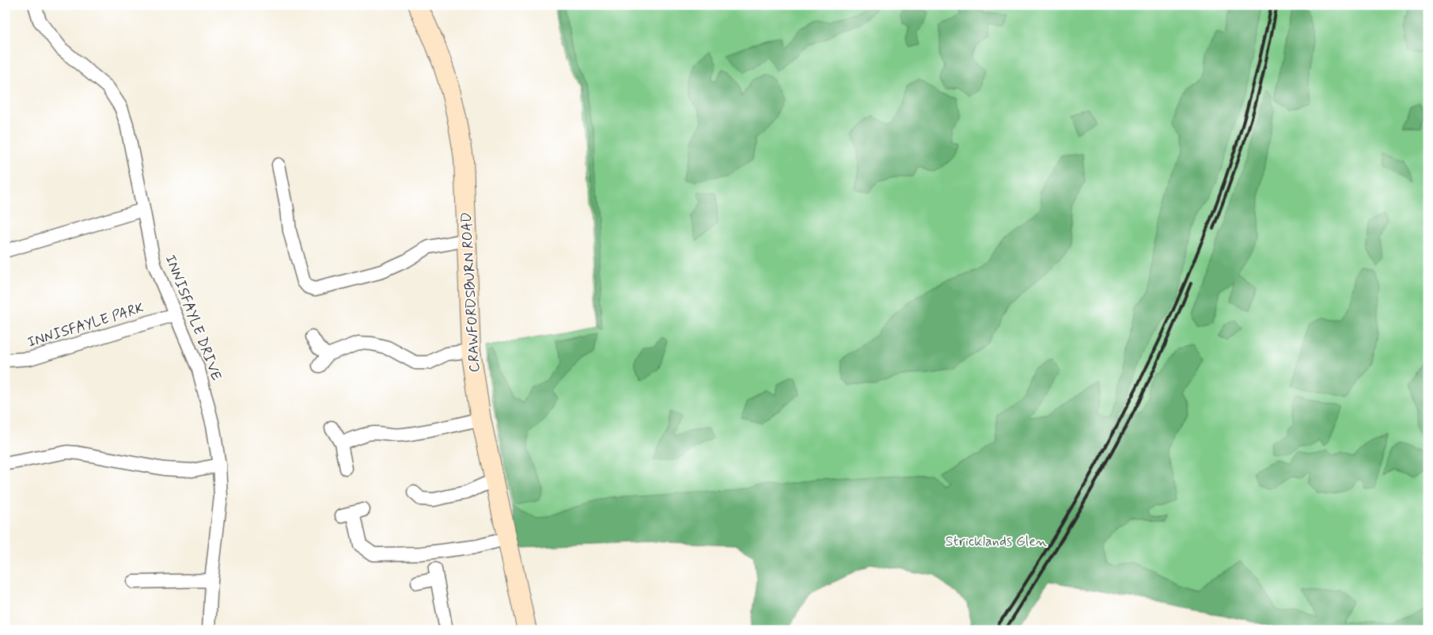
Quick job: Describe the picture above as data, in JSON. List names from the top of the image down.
{
  "streets": {
    "main road": ["CRAWFORDSBURN ROAD"],
    "street": ["INNISFAYLE DRIVE", "INNISFAYLE PARK"]
  },
  "crossings": [
    ["INNISFAYLE DRIVE", "INNISFAYLE PARK"]
  ],
  "parks": ["Stricklands Glen"]
}
